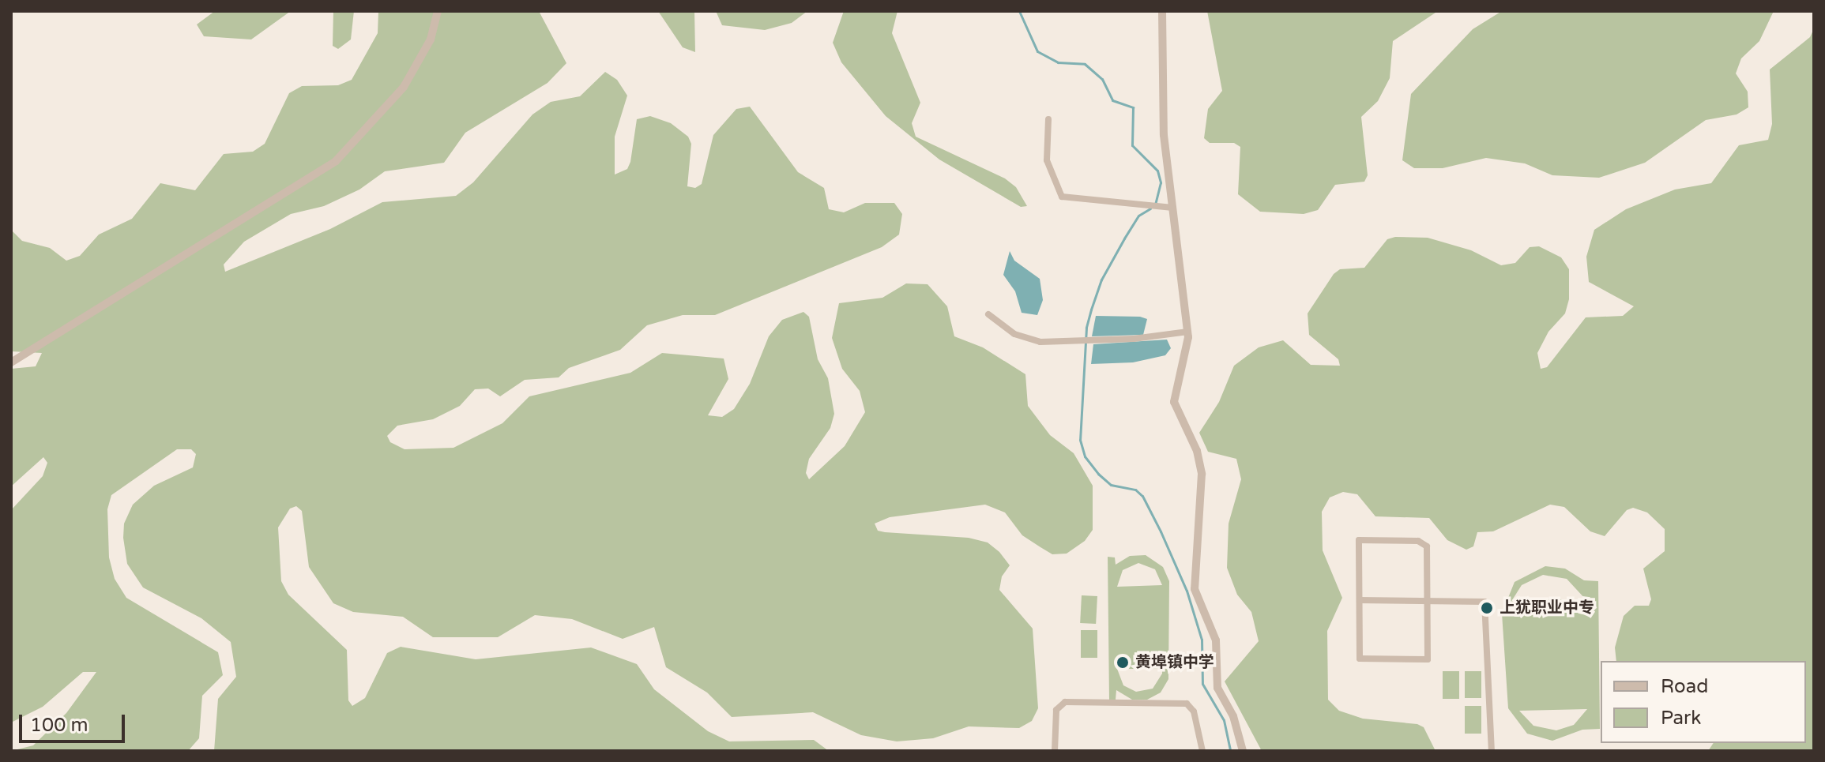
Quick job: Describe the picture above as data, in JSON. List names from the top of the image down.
{
  "places": ["上犹职业中专", "黄埠镇中学"],
  "legend": ["Road", "Park"],
  "scale_bar": "100 m"
}
